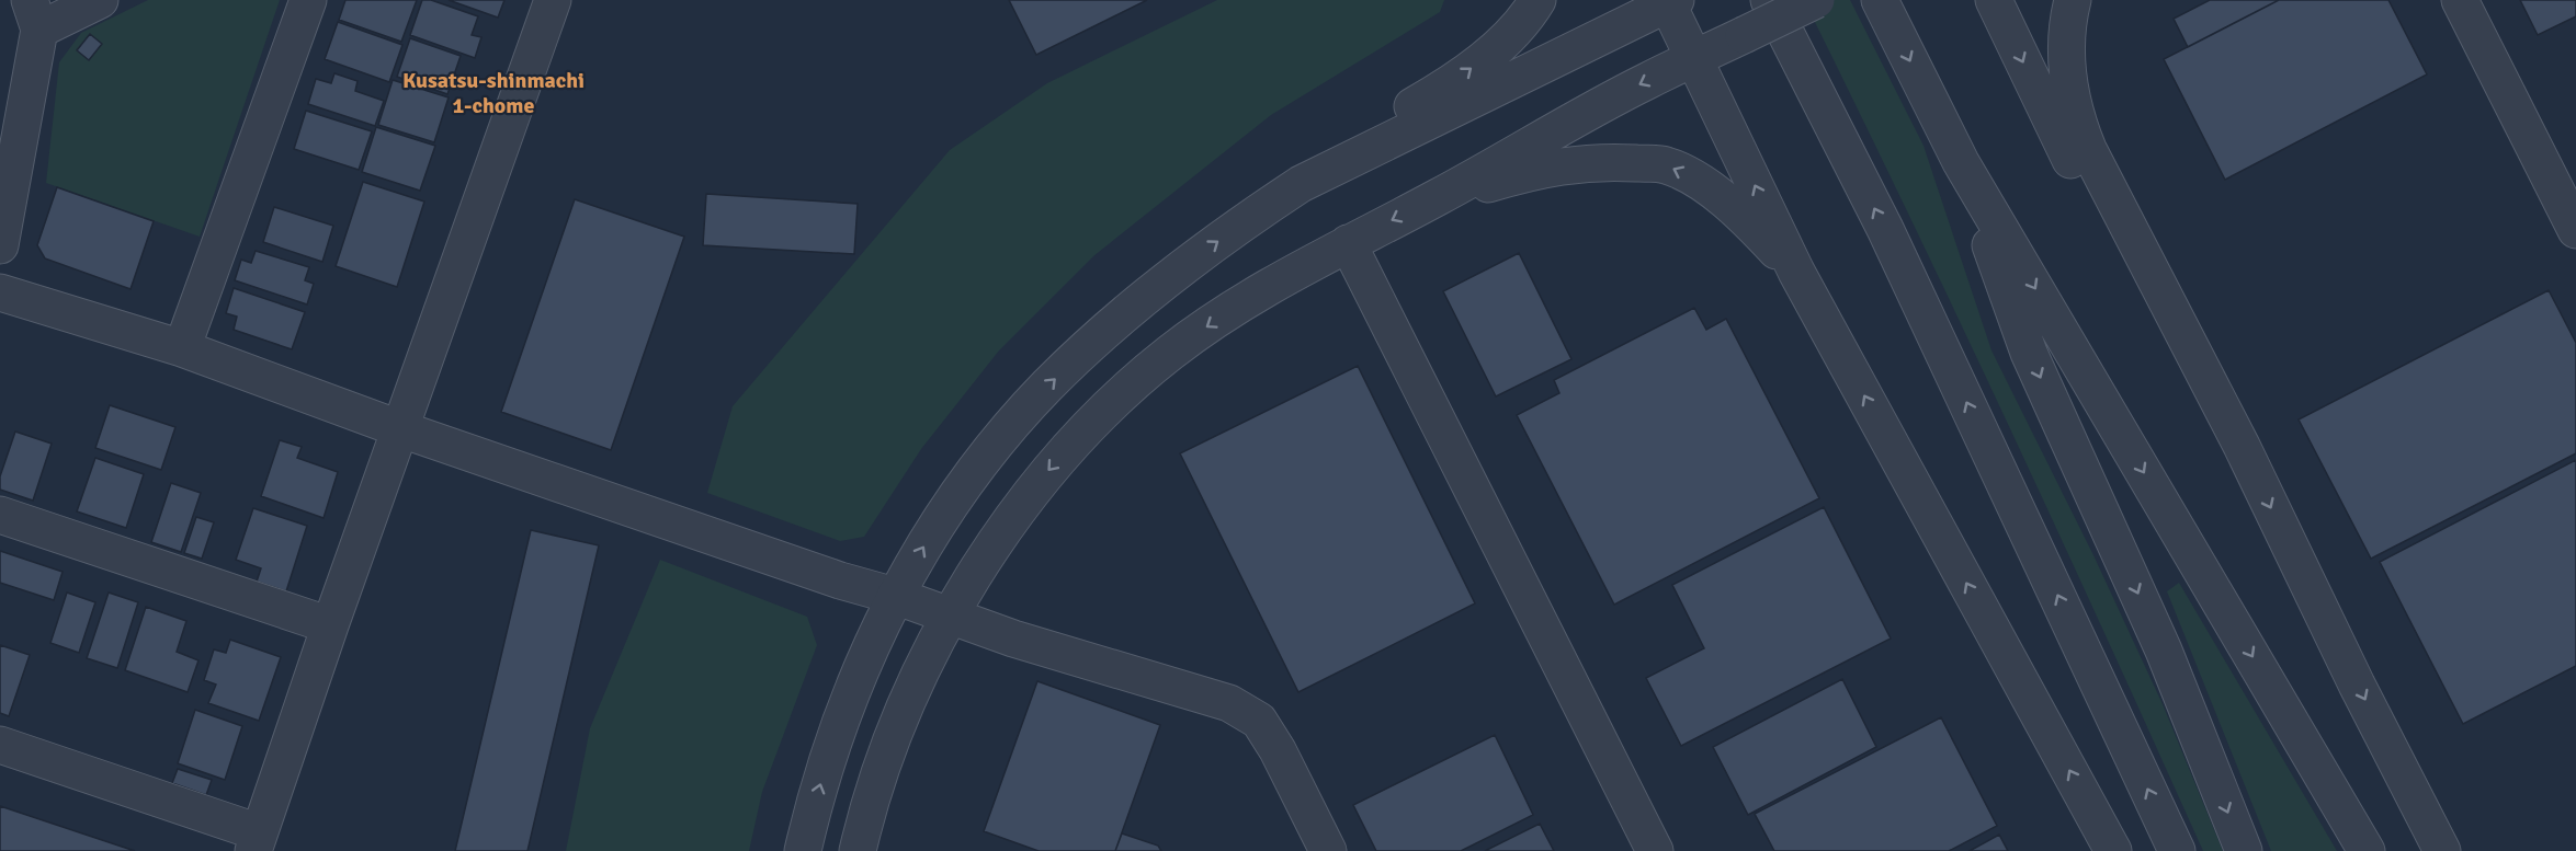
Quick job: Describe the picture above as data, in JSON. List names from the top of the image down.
{
  "districts": ["Kusatsu-shinmachi 1-chome"]
}
